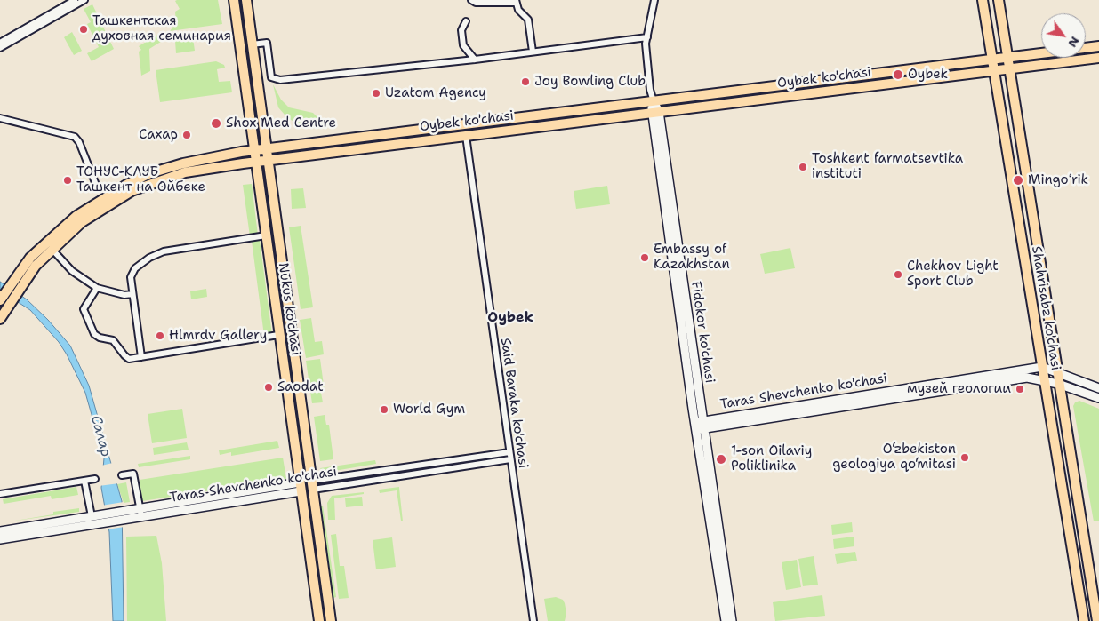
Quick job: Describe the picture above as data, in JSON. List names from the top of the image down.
{
  "streets": {
    "main road": [
      "Oybek ko'chasi",
      "Shahrisabz ko'chasi",
      "Nukus ko'chasi",
      "Fidokor ko'chasi",
      "Taras Shevchenko ko'chasi"
    ],
    "street": ["Said Baraka ko'chasi"]
  },
  "crossings": [
    ["Oybek ko'chasi", "Shahrisabz ko'chasi"],
    ["Oybek ko'chasi", "Nukus ko'chasi"],
    ["Oybek ko'chasi", "Fidokor ko'chasi"],
    ["Oybek ko'chasi", "Said Baraka ko'chasi"],
    ["Shahrisabz ko'chasi", "Taras Shevchenko ko'chasi"],
    ["Nukus ko'chasi", "Taras Shevchenko ko'chasi"],
    ["Fidokor ko'chasi", "Taras Shevchenko ko'chasi"],
    ["Taras Shevchenko ko'chasi", "Said Baraka ko'chasi"]
  ],
  "districts": ["Oybek"],
  "water": ["Салар"],
  "places": [
    "Ташкентская духовная семинария",
    "Oybek",
    "Joy Bowling Club",
    "Uzatom Agency",
    "Shox Med Centre",
    "Сахар",
    "Toshkent farmatsevtika instituti",
    "ТОНУС-КЛУБ Ташкент на Ойбеке",
    "Mingoʻrik",
    "Embassy of Kazakhstan",
    "Chekhov Light Sport Club",
    "Hlmrdv Gallery",
    "Saodat",
    "музей геологии",
    "World Gym",
    "O‘zbekiston geologiya qo‘mitasi",
    "1-son Oilaviy Poliklinika"
  ],
  "north": "bottom right"
}
